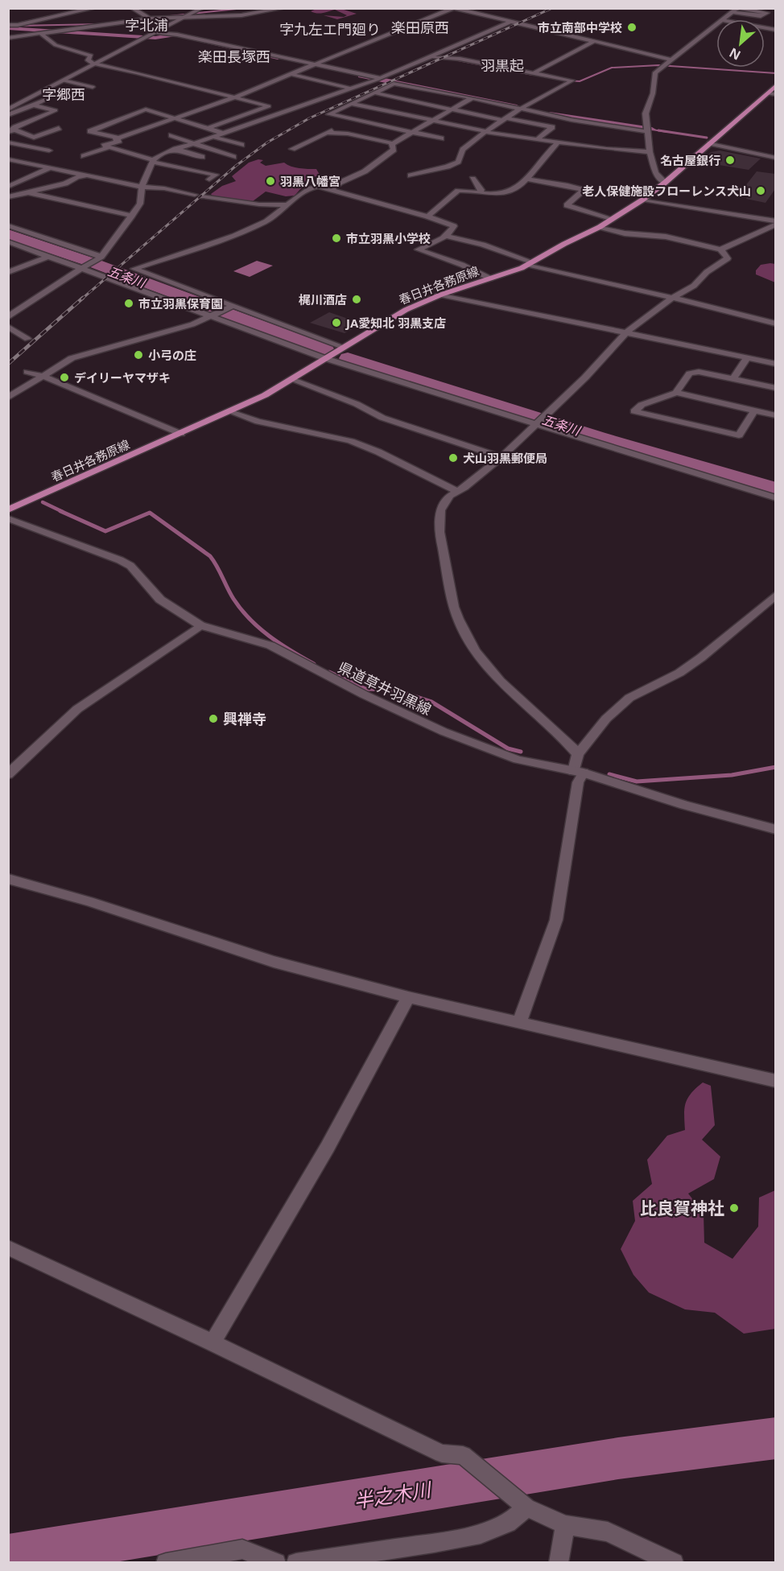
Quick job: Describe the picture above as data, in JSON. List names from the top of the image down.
{
  "streets": {
    "main road": ["春日井各務原線"],
    "street": ["県道草井羽黒線"]
  },
  "districts": [
    "字北浦",
    "楽田原西",
    "字九左エ門廻り",
    "楽田長塚西",
    "羽黒起",
    "字郷西"
  ],
  "water": ["五条川", "半之木川"],
  "places": [
    "市立南部中学校",
    "名古屋銀行",
    "羽黒八幡宮",
    "老人保健施設フローレンス犬山",
    "市立羽黒小学校",
    "梶川酒店",
    "市立羽黒保育園",
    "JA愛知北 羽黒支店",
    "小弓の庄",
    "デイリーヤマザキ",
    "犬山羽黒郵便局",
    "興禅寺",
    "比良賀神社"
  ],
  "north": "bottom left"
}
